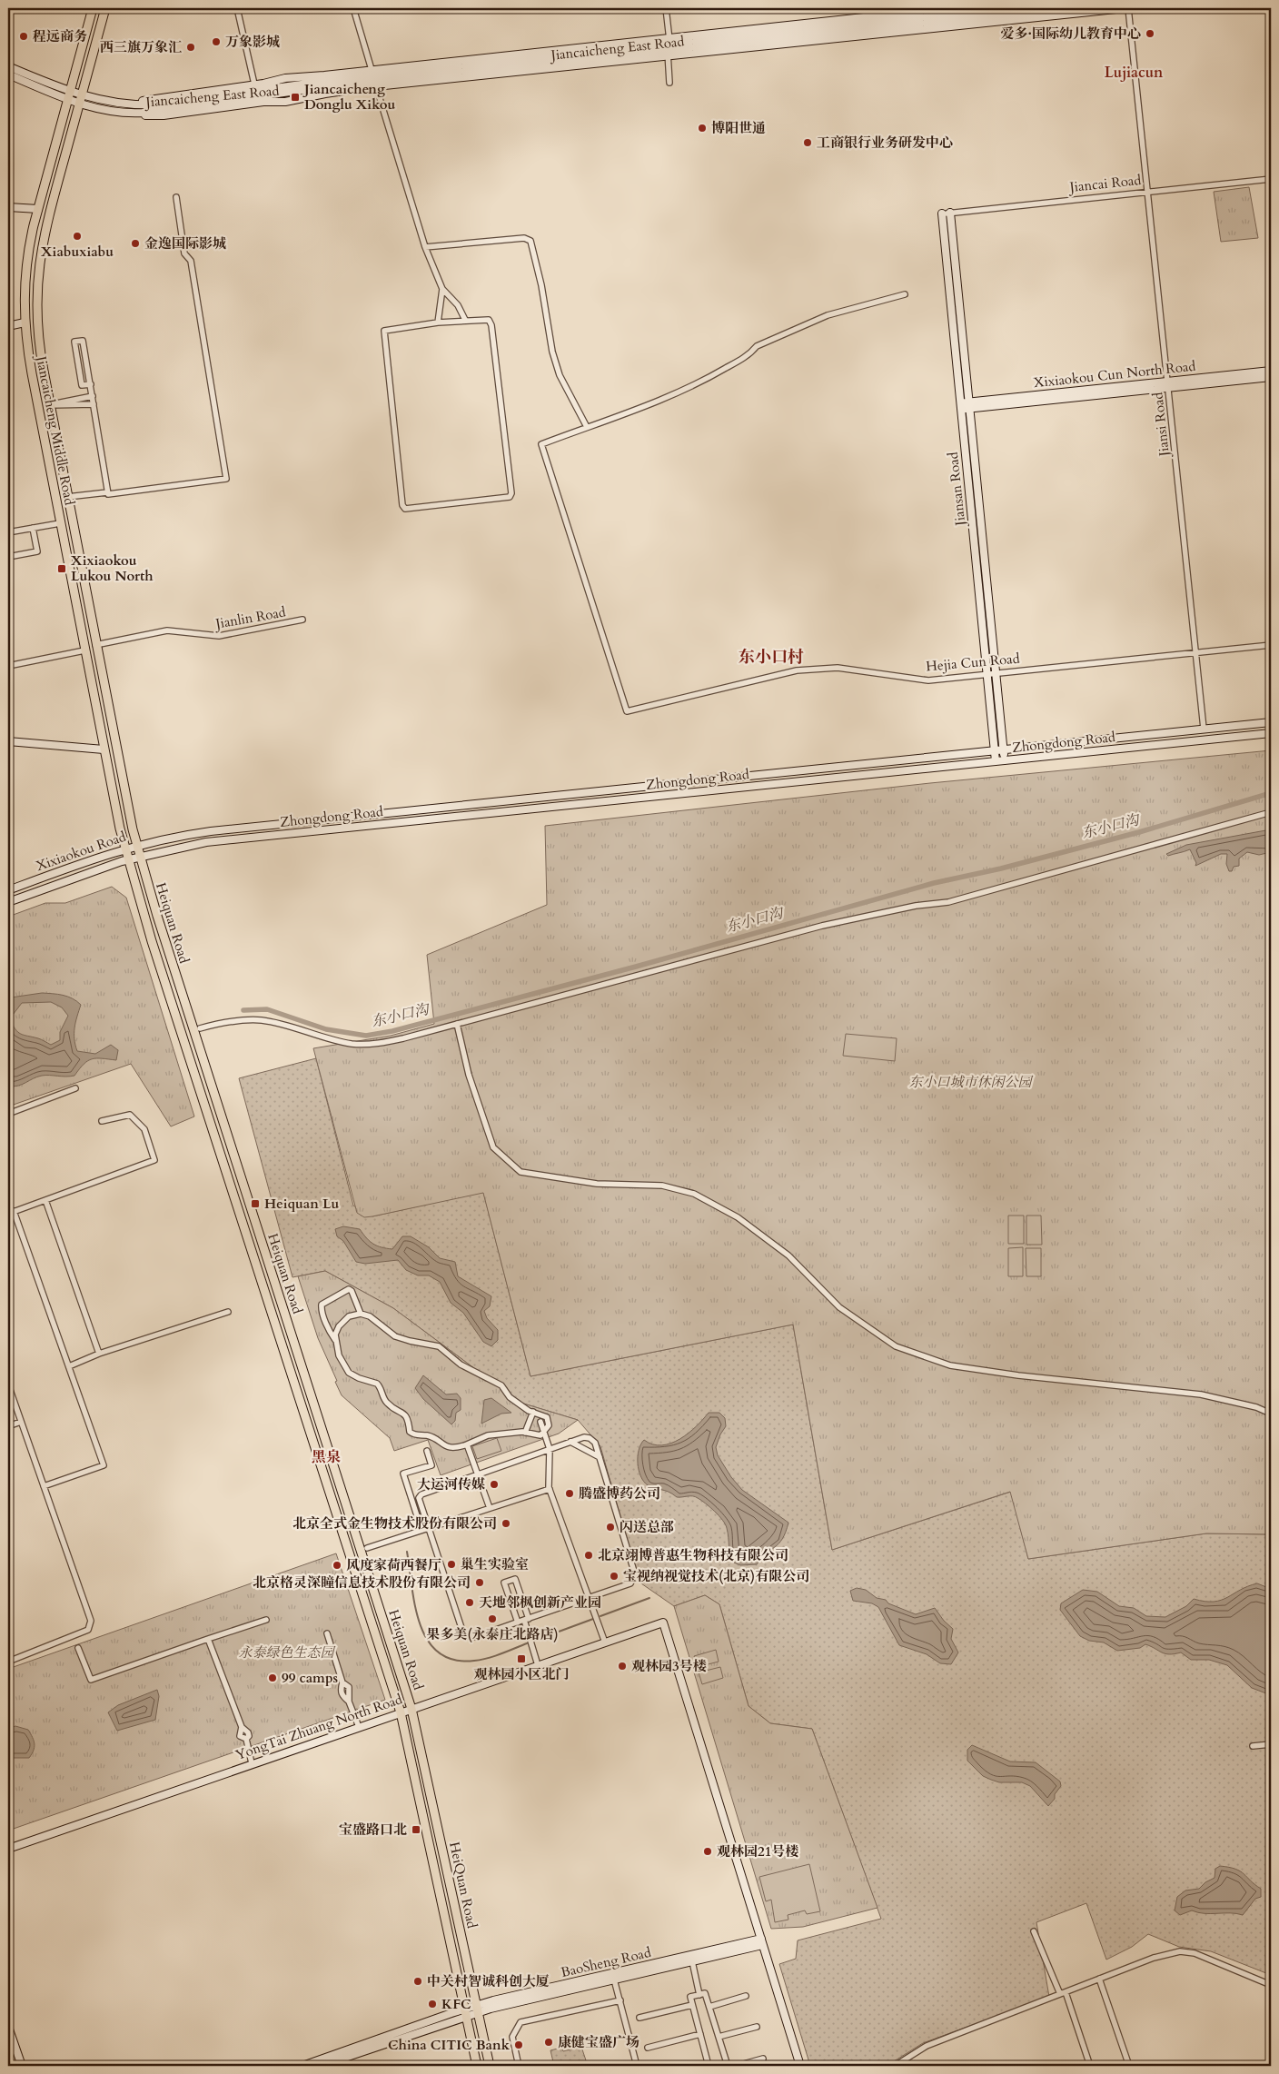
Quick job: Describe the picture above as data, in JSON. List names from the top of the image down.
{
  "streets": {
    "main road": ["Jiancaicheng Middle Road", "Heiquan Road", "HeiQuan Road"],
    "street": [
      "Jiancaicheng East Road",
      "Jiancai Road",
      "Xixiaokou Cun North Road",
      "Jiansi Road",
      "Jiansan Road",
      "Jianlin Road",
      "Hejia Cun Road",
      "Zhongdong Road",
      "Xixiaokou Road",
      "YongTai Zhuang North Road",
      "BaoSheng Road"
    ]
  },
  "crossings": [
    ["Jiancaicheng East Road", "Jiancaicheng Middle Road"],
    ["Jiancai Road", "Jiansi Road"],
    ["Jiancai Road", "Jiansan Road"],
    ["Xixiaokou Cun North Road", "Jiansi Road"],
    ["Xixiaokou Cun North Road", "Jiansan Road"],
    ["Jiansi Road", "Hejia Cun Road"],
    ["Jiansi Road", "Zhongdong Road"],
    ["Jiancaicheng Middle Road", "Jianlin Road"],
    ["Jiancaicheng Middle Road", "Zhongdong Road"],
    ["Jiancaicheng Middle Road", "Xixiaokou Road"],
    ["Jiancaicheng Middle Road", "Heiquan Road"],
    ["Jiansan Road", "Hejia Cun Road"],
    ["Jiansan Road", "Zhongdong Road"],
    ["Zhongdong Road", "Xixiaokou Road"],
    ["Zhongdong Road", "Heiquan Road"],
    ["Xixiaokou Road", "Heiquan Road"],
    ["Heiquan Road", "YongTai Zhuang North Road"],
    ["Heiquan Road", "HeiQuan Road"],
    ["YongTai Zhuang North Road", "HeiQuan Road"],
    ["YongTai Zhuang North Road", "BaoSheng Road"],
    ["HeiQuan Road", "BaoSheng Road"]
  ],
  "districts": ["Lujiacun", "东小口村", "黑泉"],
  "water": ["东小口沟"],
  "parks": ["东小口城市休闲公园", "永泰绿色生态园"],
  "places": {
    "other": [
      "爱多·国际幼儿教育中心",
      "程远商务",
      "万象影城",
      "西三旗万象汇",
      "博阳世通",
      "工商银行业务研发中心",
      "Xiabuxiabu",
      "金逸国际影城",
      "大运河传媒",
      "腾盛博药公司",
      "北京全式金生物技术股份有限公司",
      "闪送总部",
      "北京翊博普惠生物科技有限公司",
      "巢生实验室",
      "风度家荷西餐厅",
      "宝视纳视觉技术(北京)有限公司",
      "北京格灵深瞳信息技术股份有限公司",
      "天地邻枫创新产业园",
      "果多美(永泰庄北路店)",
      "观林园3号楼",
      "99 camps",
      "观林园21号楼",
      "中关村智诚科创大厦",
      "KFC",
      "康健宝盛广场",
      "China CITIC Bank"
    ],
    "transit": [
      "Jiancaicheng Donglu Xikou",
      "Xixiaokou Lukou North",
      "Heiquan Lu",
      "观林园小区北门",
      "宝盛路口北"
    ]
  }
}
